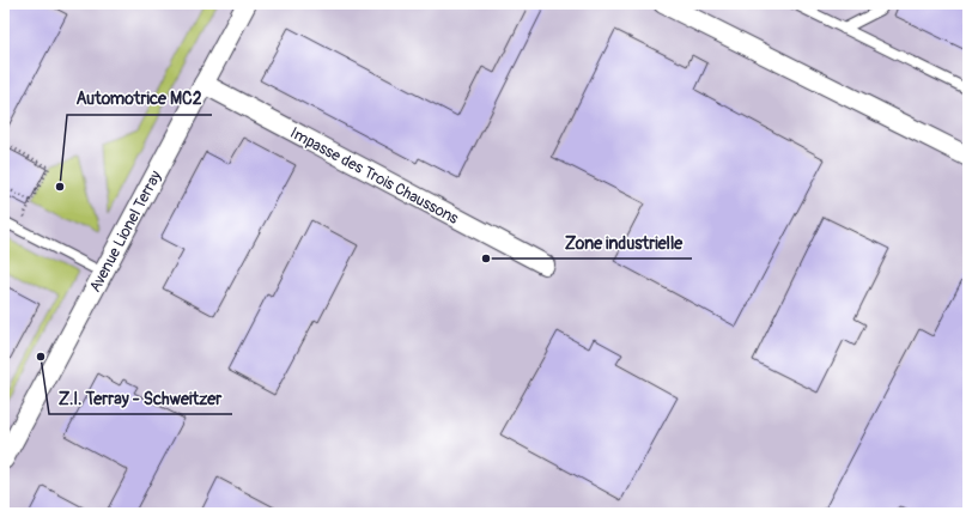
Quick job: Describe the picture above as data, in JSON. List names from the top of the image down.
{
  "streets": {
    "street": ["Impasse des Trois Chaussons", "Avenue Lionel Terray"]
  },
  "crossings": [
    ["Impasse des Trois Chaussons", "Avenue Lionel Terray"]
  ],
  "places": ["Automotrice MC2", "Zone industrielle", "Z.I. Terray - Schweitzer"]
}
